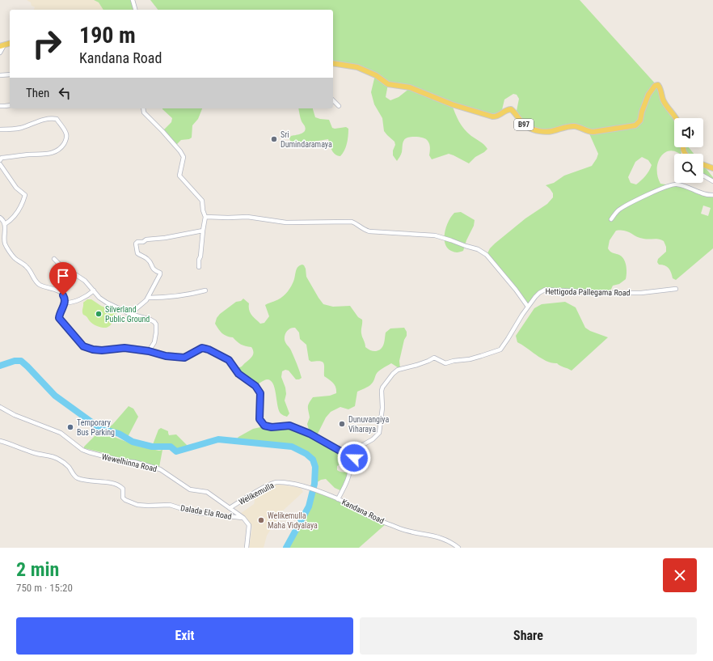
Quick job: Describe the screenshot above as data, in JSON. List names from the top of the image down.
{
  "streets": {
    "main road": ["B97"],
    "street": [
      "Hettigoda Pallegama Road",
      "Wewelhinna Road",
      "Welikemulla",
      "Kandana Road",
      "Dalada Ela Road"
    ]
  },
  "crossings": [
    ["Hettigoda Pallegama Road", "Kandana Road"],
    ["Wewelhinna Road", "Welikemulla"],
    ["Wewelhinna Road", "Dalada Ela Road"],
    ["Welikemulla", "Kandana Road"]
  ],
  "places": [
    "Sri Dumindaramaya",
    "Silverland Public Ground",
    "Dunuvangiya Viharaya",
    "Temporary Bus Parking",
    "Welikemulla Maha Vidyalaya"
  ],
  "page": {
    "turn": ["190 m", "Kandana Road"],
    "then": "Then",
    "heading": ["2 min", "750 m · 15:20"],
    "buttons": ["Exit", "Share"]
  }
}
